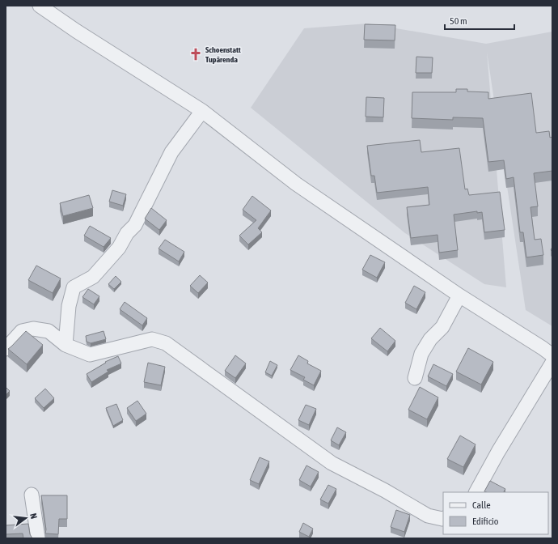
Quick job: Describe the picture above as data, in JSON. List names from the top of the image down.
{
  "places": {
    "church": ["Schoenstatt Tupãrenda"]
  },
  "legend": ["Calle", "Edificio"],
  "scale_bar": "50 m",
  "north": "right"
}
